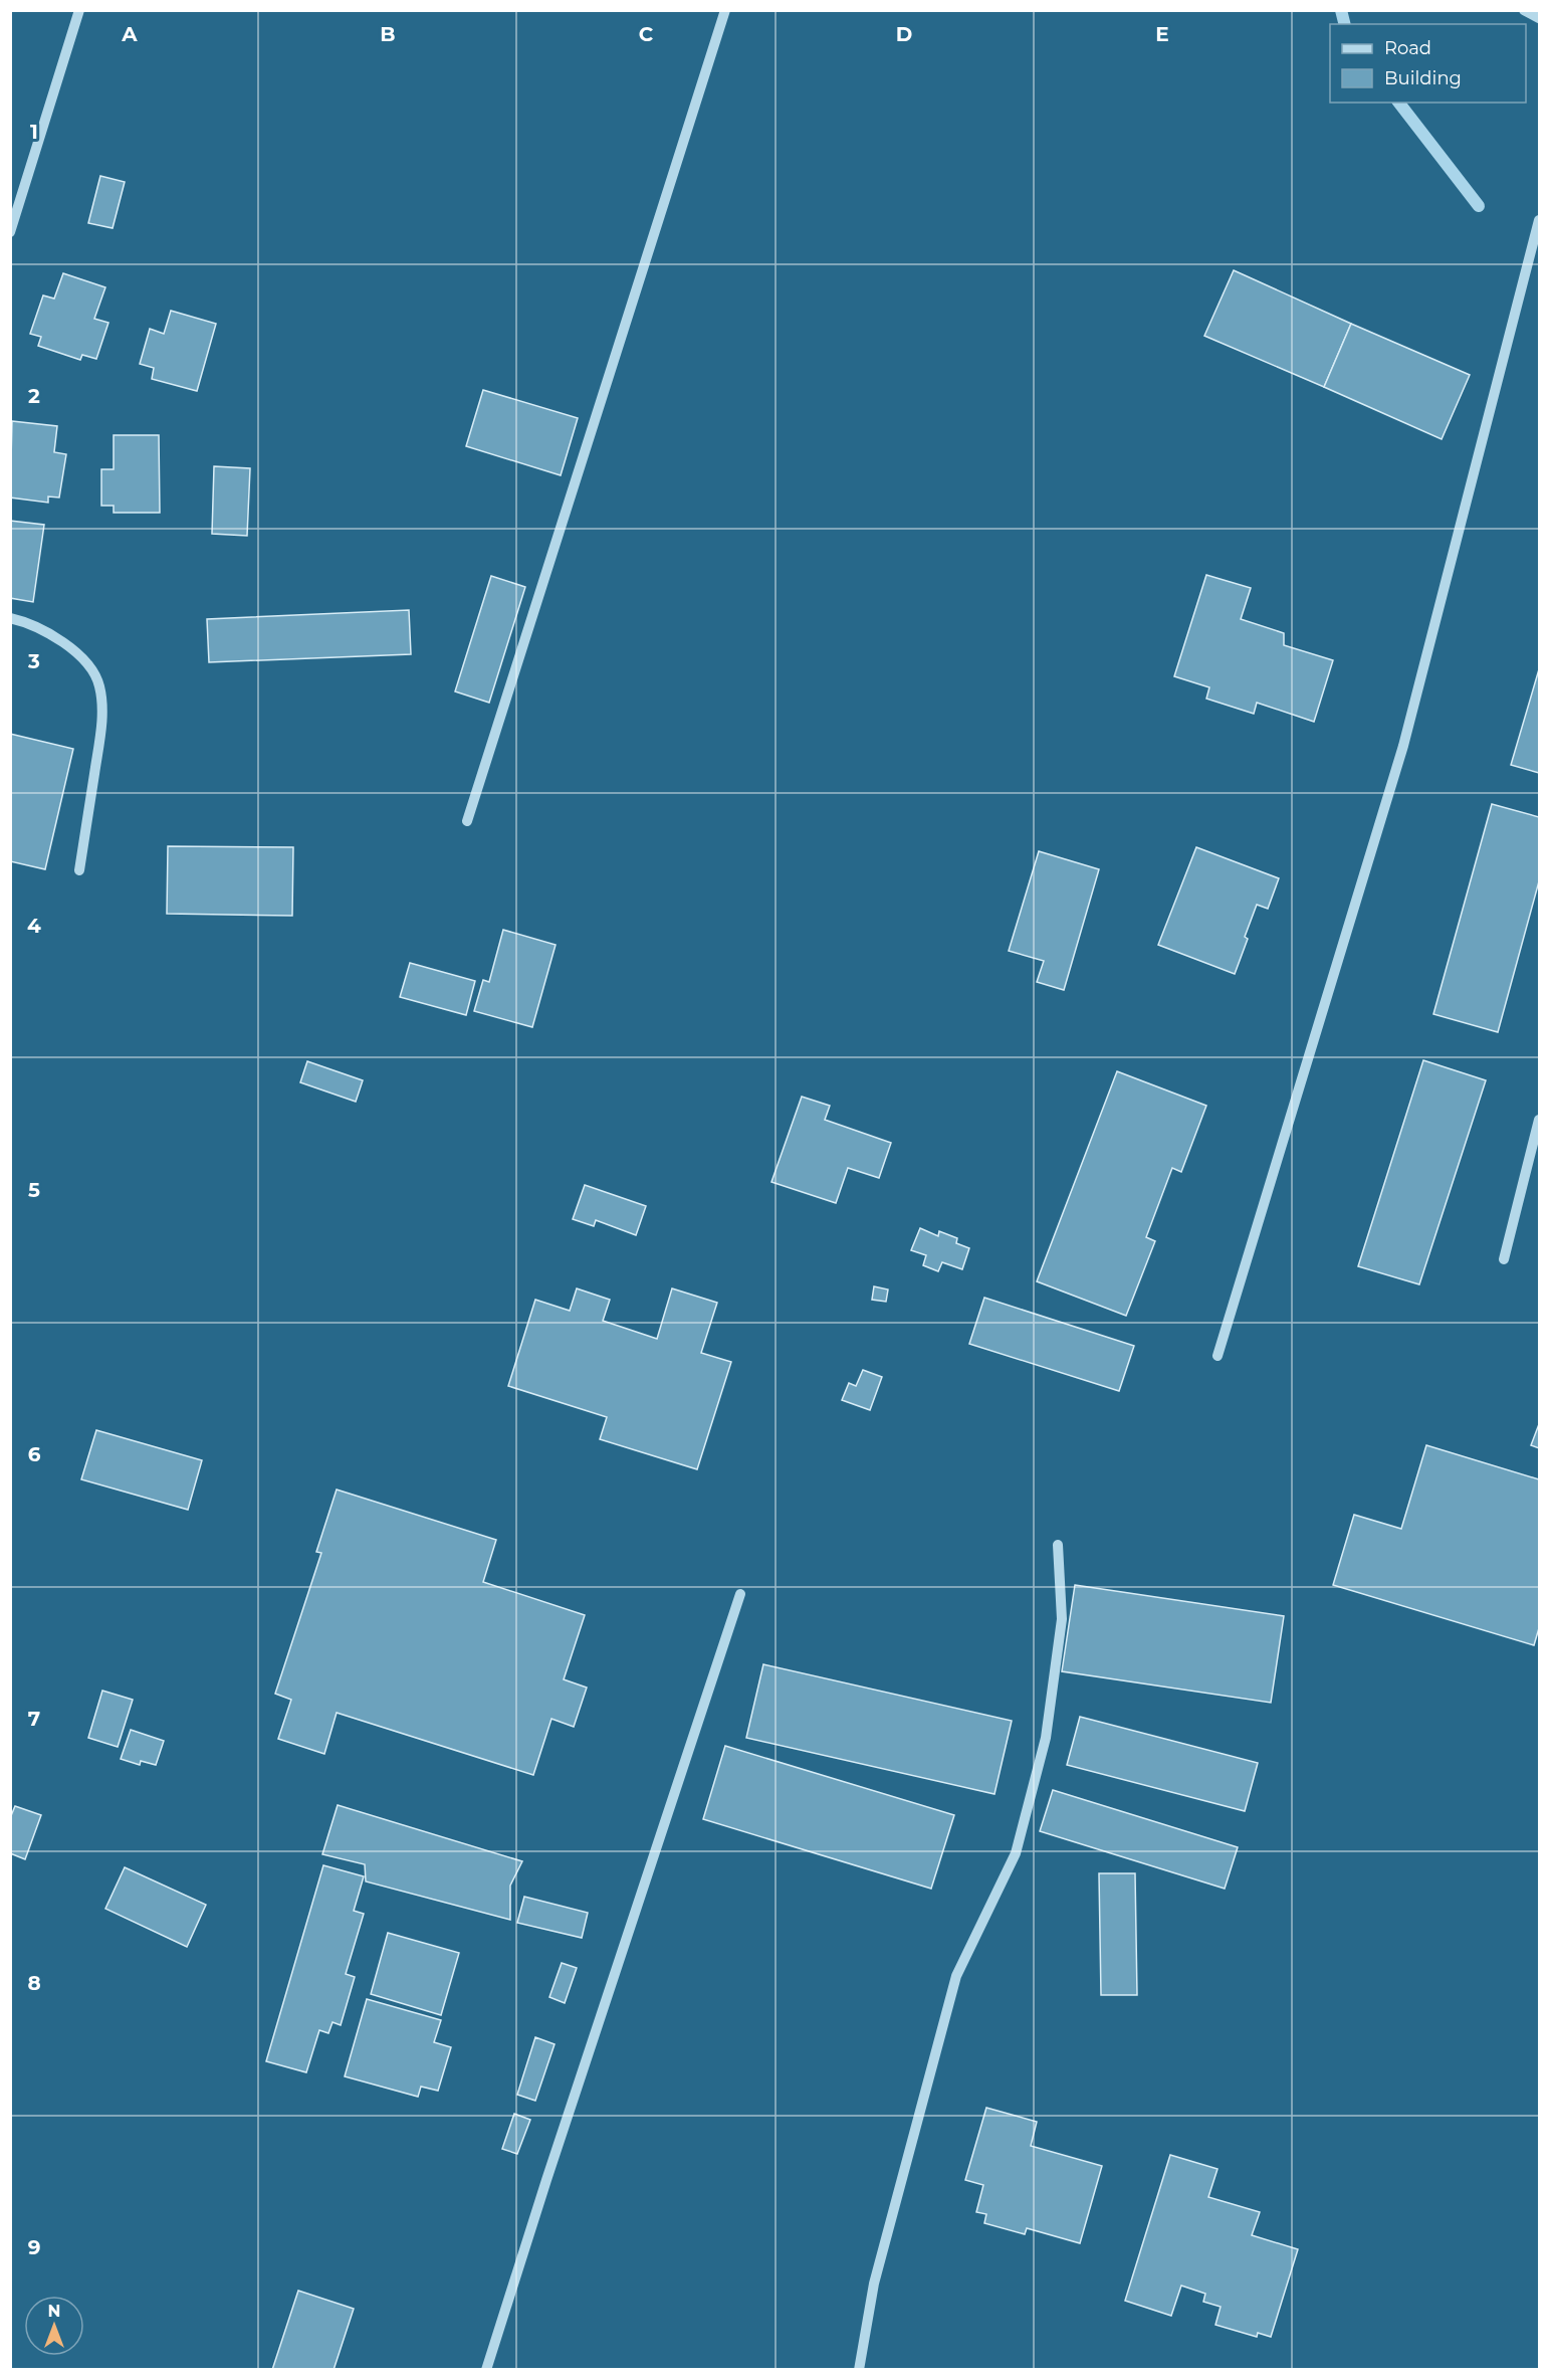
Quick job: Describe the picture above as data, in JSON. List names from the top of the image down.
{
  "legend": ["Road", "Building"],
  "north": "top",
  "grid": {
    "columns": [
      "A",
      "B",
      "C",
      "D",
      "E"
    ],
    "rows": [
      "1",
      "2",
      "3",
      "4",
      "5",
      "6",
      "7",
      "8",
      "9"
    ]
  }
}
